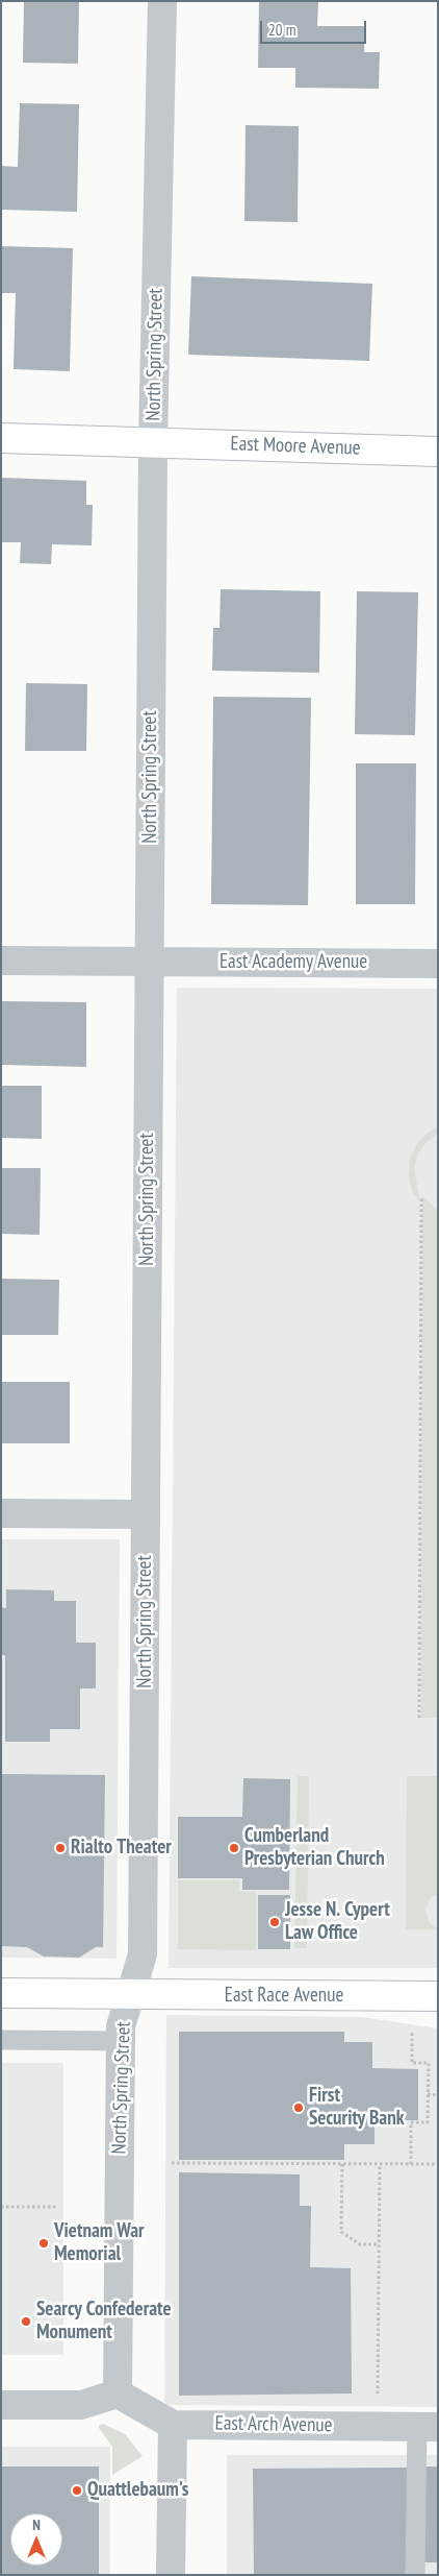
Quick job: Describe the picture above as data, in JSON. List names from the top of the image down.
{
  "streets": {
    "street": [
      "North Spring Street",
      "East Moore Avenue",
      "East Academy Avenue",
      "East Race Avenue",
      "East Arch Avenue"
    ]
  },
  "crossings": [
    ["North Spring Street", "East Moore Avenue"],
    ["North Spring Street", "East Academy Avenue"],
    ["North Spring Street", "East Race Avenue"],
    ["North Spring Street", "East Arch Avenue"]
  ],
  "places": [
    "Rialto Theater",
    "Cumberland Presbyterian Church",
    "Jesse N. Cypert Law Office",
    "First Security Bank",
    "Vietnam War Memorial",
    "Searcy Confederate Monument",
    "Quattlebaum's"
  ],
  "scale_bar": "20 m",
  "north": "top"
}
